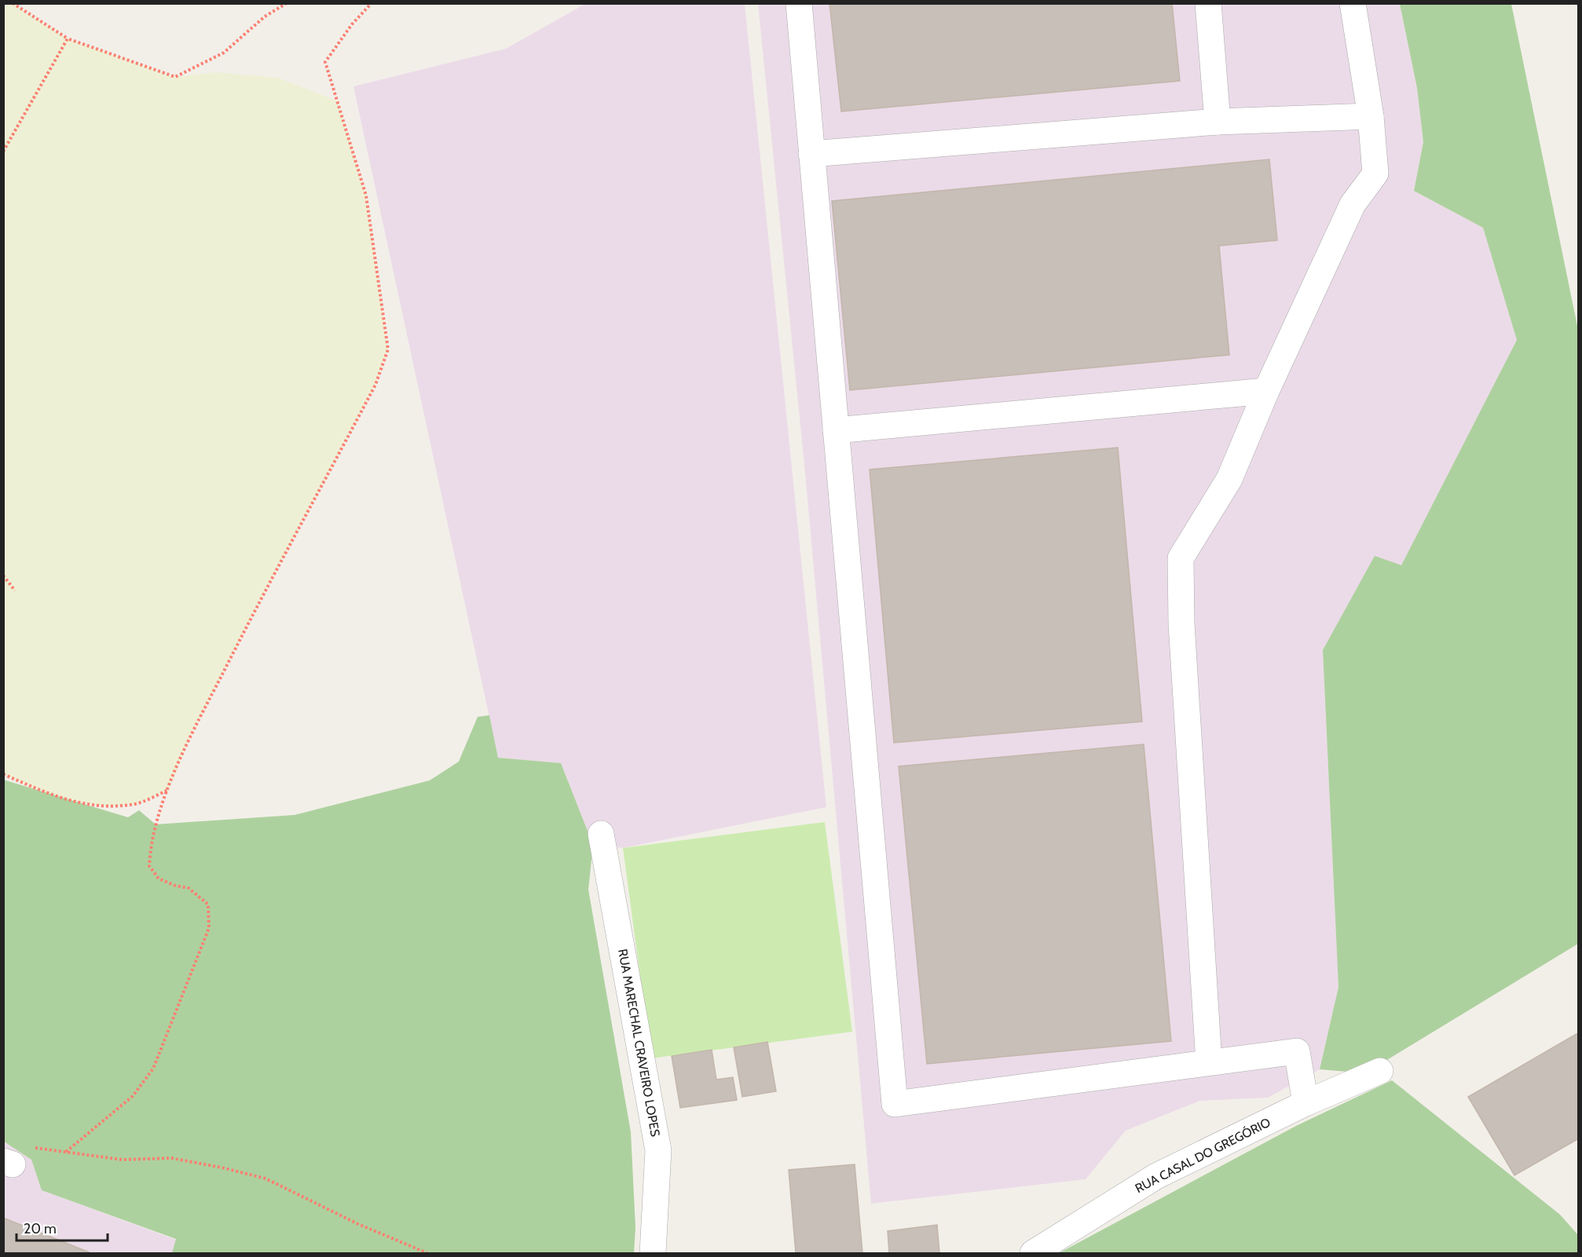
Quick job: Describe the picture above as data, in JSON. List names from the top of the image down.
{
  "streets": {
    "street": ["RUA MARECHAL CRAVEIRO LOPES", "RUA CASAL DO GREGÓRIO"]
  },
  "scale_bar": "20 m"
}
